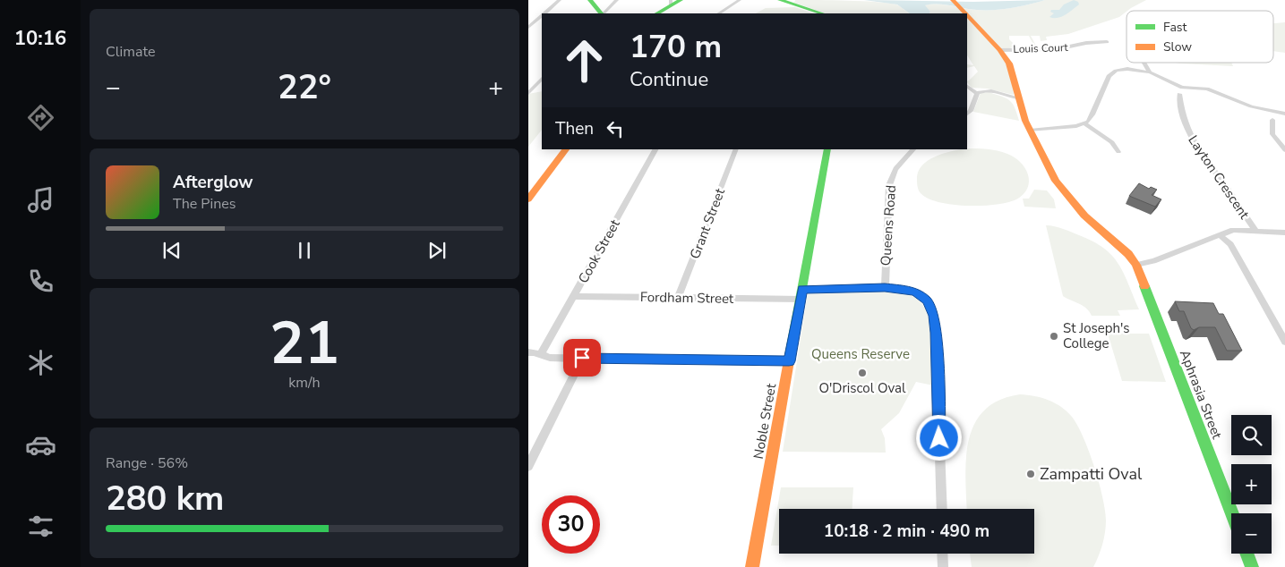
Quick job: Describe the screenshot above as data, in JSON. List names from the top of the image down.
{
  "streets": {
    "main road": ["Aphrasia Street", "Noble Street"],
    "street": [
      "Louis Court",
      "Layton Crescent",
      "Grant Street",
      "Queens Road",
      "Cook Street",
      "Fordham Street"
    ]
  },
  "crossings": [
    ["Grant Street", "Fordham Street"],
    ["Queens Road", "Fordham Street"],
    ["Cook Street", "Fordham Street"],
    ["Fordham Street", "Noble Street"]
  ],
  "parks": ["Queens Reserve"],
  "places": ["St Joseph's College", "O'Driscol Oval", "Zampatti Oval"],
  "legend": ["Fast", "Slow"],
  "page": {
    "tabs": "10:16",
    "tile": [
      "Climate",
      ["21", "km/h"],
      ["Range · 56%", "280 km"]
    ],
    "turn": ["170 m", "Continue"],
    "heat": ["−", "22°", "+"],
    "then": "Then",
    "song": ["Afterglow", "The Pines"],
    "map_buttons": ["+", "−"],
    "limit": "30",
    "trip": "10:18 · 2 min · 490 m"
  }
}
